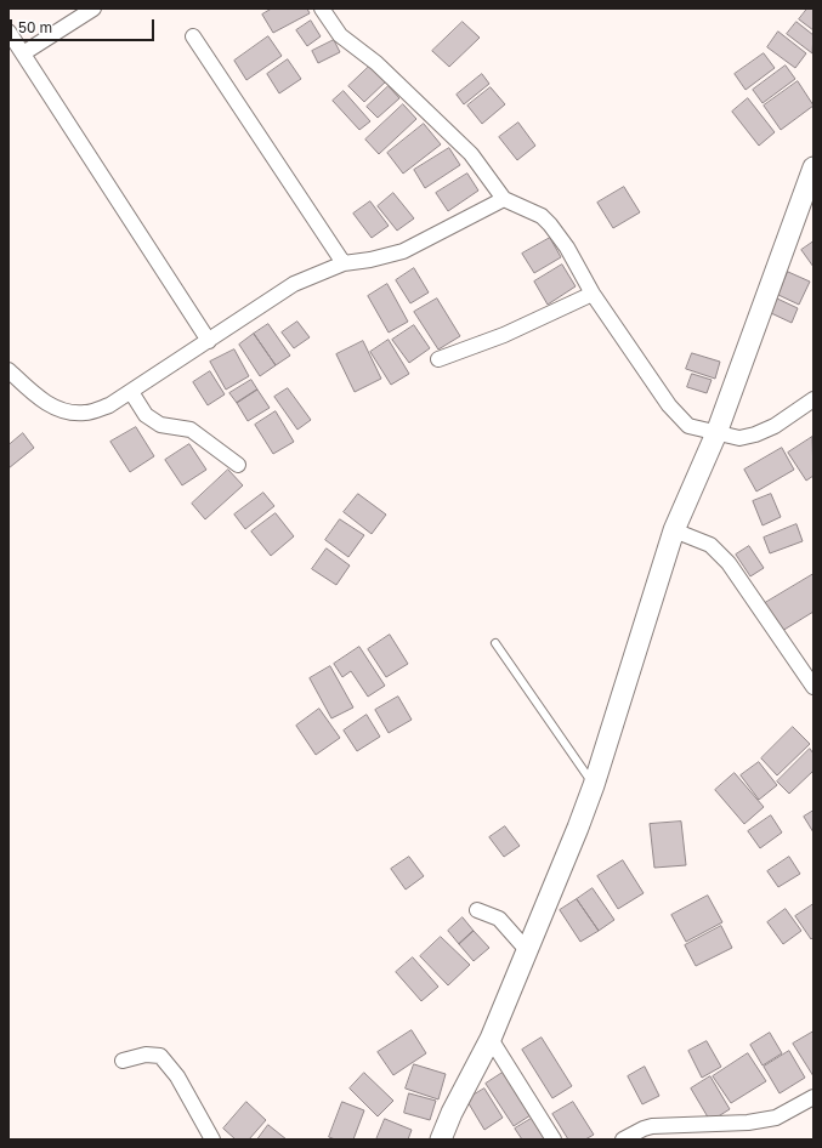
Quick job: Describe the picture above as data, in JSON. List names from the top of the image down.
{
  "scale_bar": "50 m"
}
